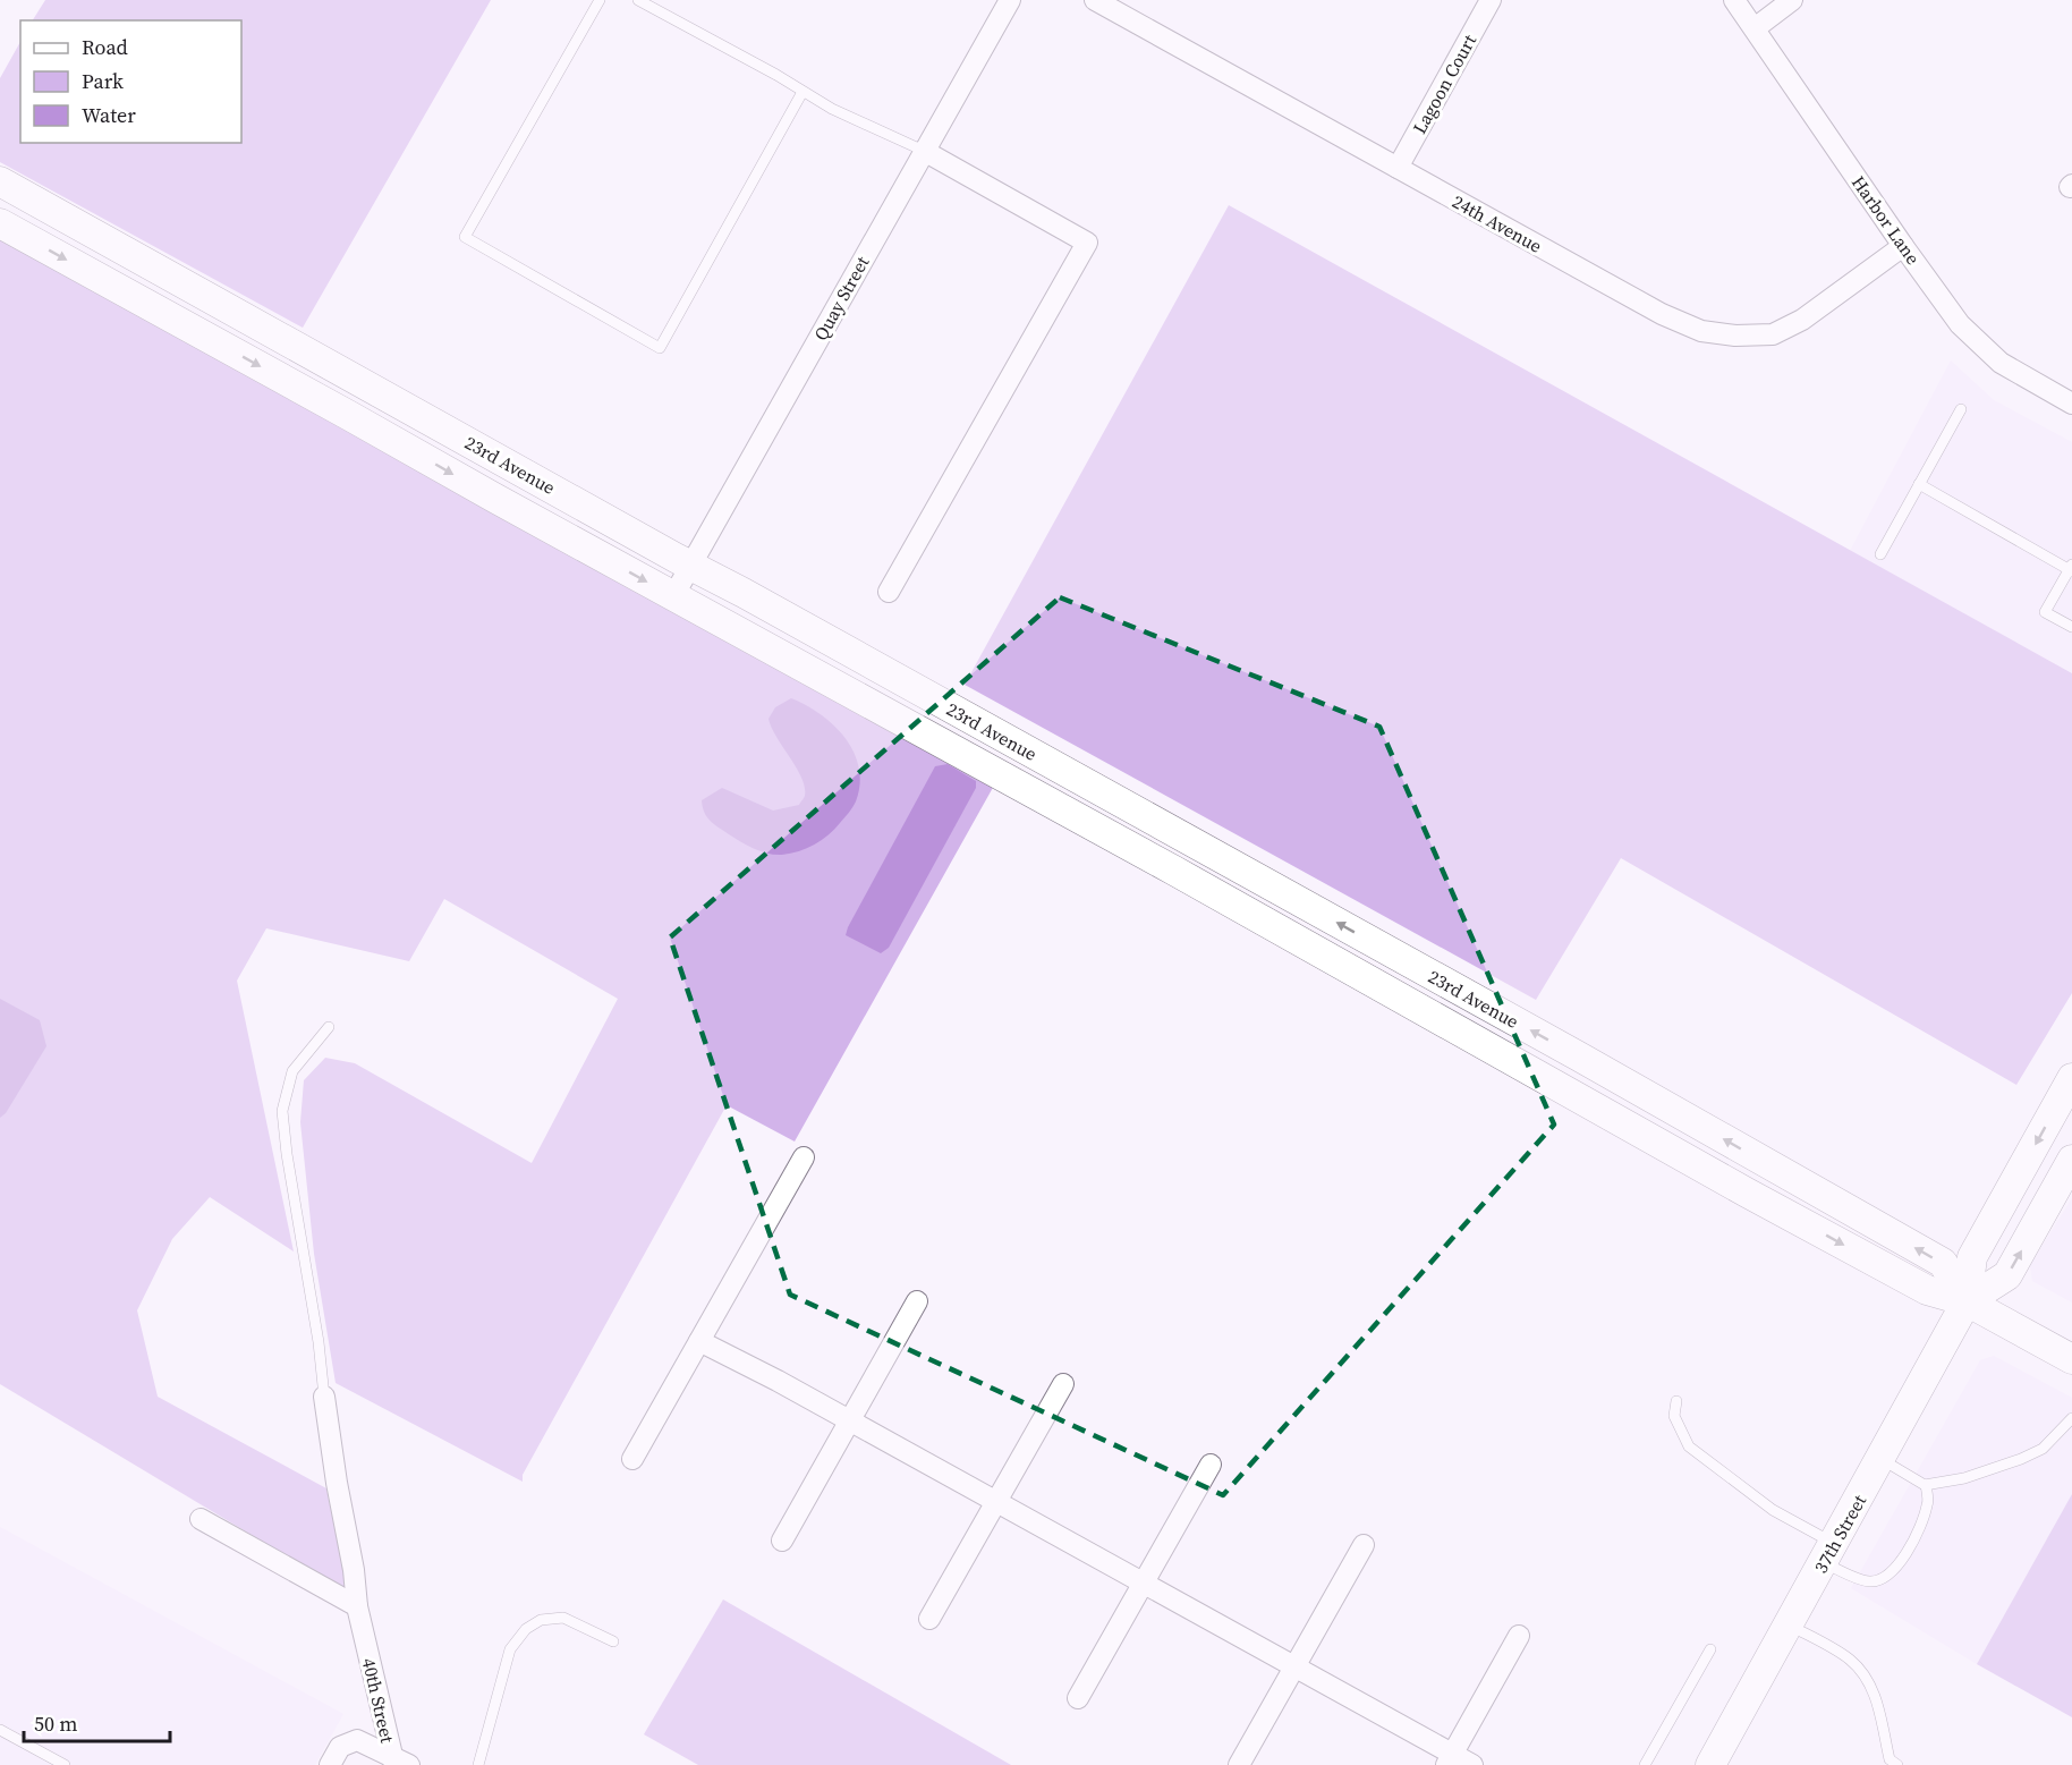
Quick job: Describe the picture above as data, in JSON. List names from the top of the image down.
{
  "streets": {
    "main road": ["23rd Avenue", "37th Street"],
    "street": [
      "Lagoon Court",
      "Harbor Lane",
      "24th Avenue",
      "Quay Street",
      "40th Street"
    ]
  },
  "crossings": [
    ["Lagoon Court", "24th Avenue"],
    ["Harbor Lane", "24th Avenue"],
    ["Quay Street", "23rd Avenue"],
    ["23rd Avenue", "37th Street"]
  ],
  "legend": ["Road", "Park", "Water"],
  "scale_bar": "50 m"
}
